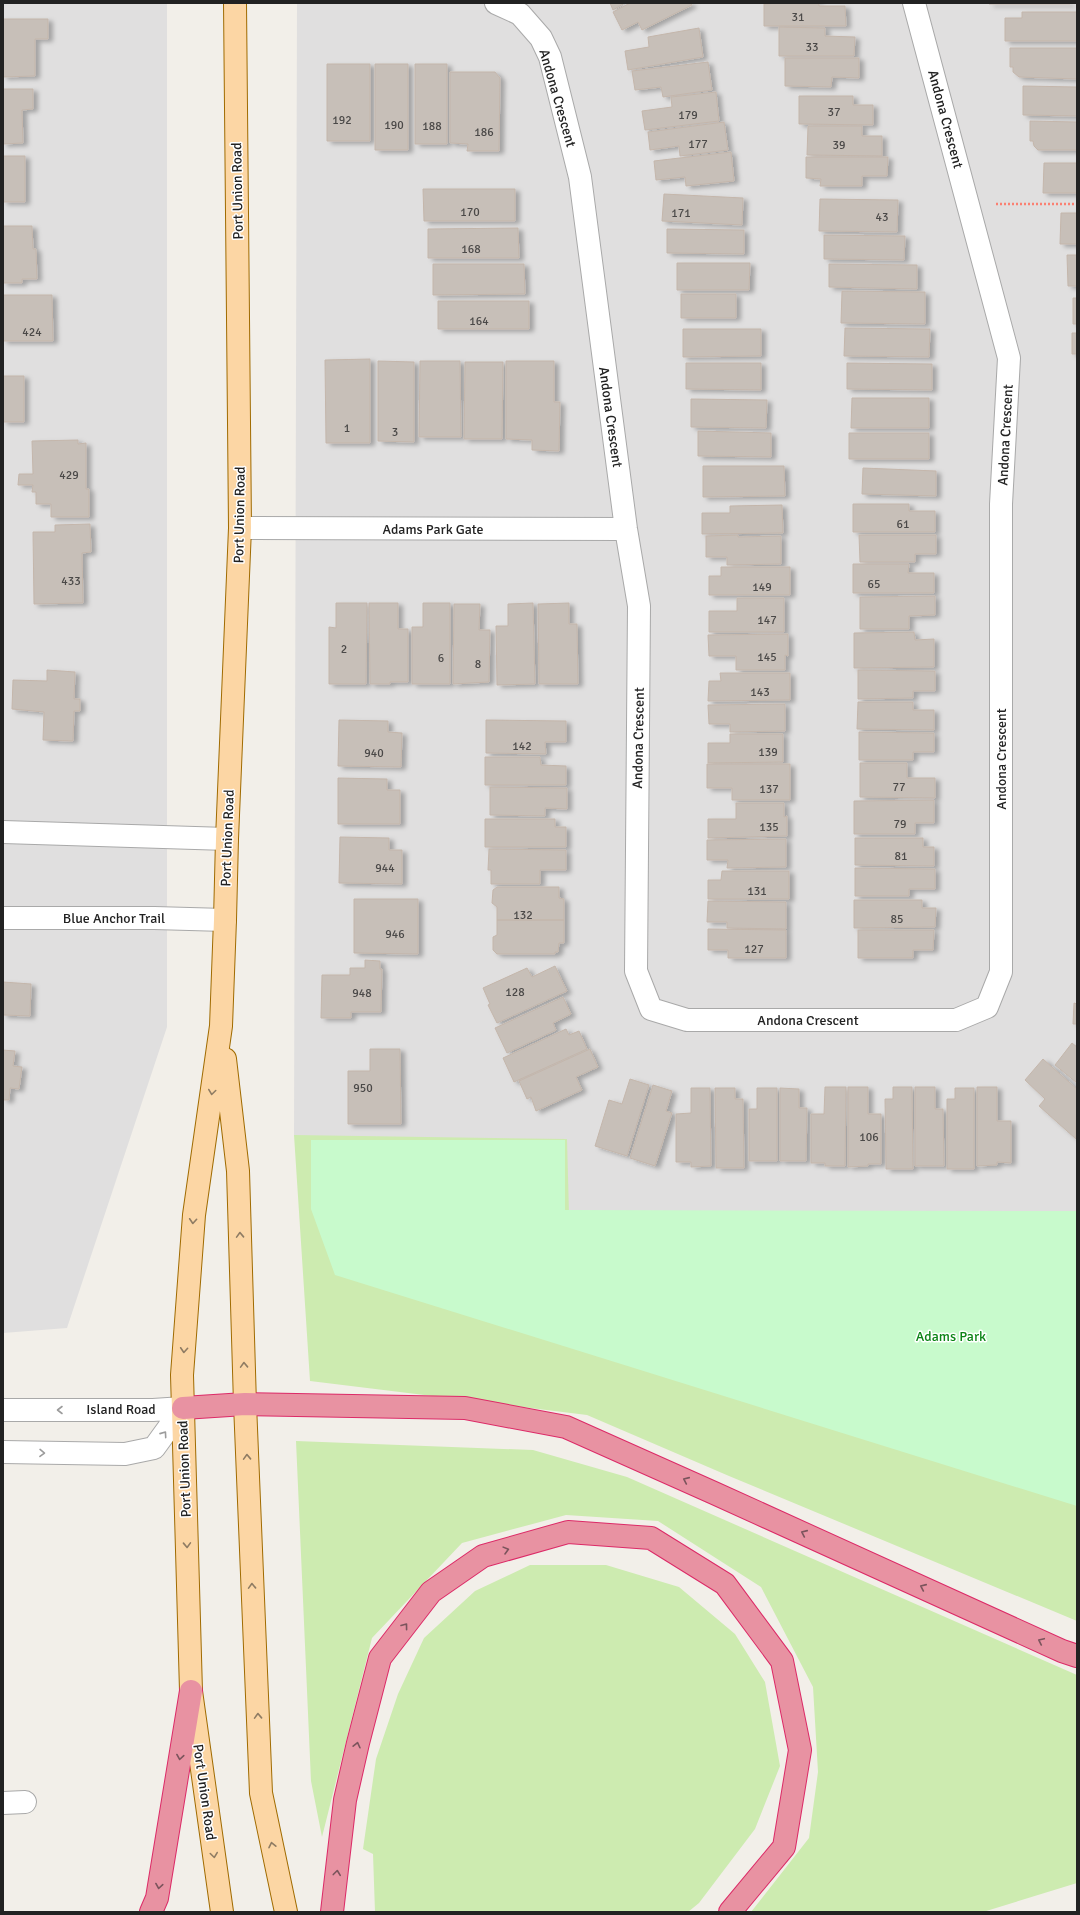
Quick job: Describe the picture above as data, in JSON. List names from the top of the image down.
{
  "streets": {
    "main road": ["Port Union Road"],
    "street": [
      "Andona Crescent",
      "Adams Park Gate",
      "Blue Anchor Trail",
      "Island Road"
    ]
  },
  "crossings": [
    ["Andona Crescent", "Adams Park Gate"],
    ["Port Union Road", "Adams Park Gate"],
    ["Port Union Road", "Blue Anchor Trail"],
    ["Port Union Road", "Island Road"]
  ],
  "parks": ["Adams Park"],
  "house_numbers": [
    "31",
    "33",
    "37",
    "179",
    "192",
    "190",
    "188",
    "186",
    "177",
    "39",
    "170",
    "171",
    "43",
    "168",
    "164",
    "424",
    "1",
    "3",
    "429",
    "61",
    "433",
    "65",
    "149",
    "147",
    "2",
    "145",
    "6",
    "8",
    "143",
    "142",
    "139",
    "940",
    "77",
    "137",
    "79",
    "135",
    "81",
    "944",
    "131",
    "132",
    "85",
    "946",
    "127",
    "128",
    "948",
    "950",
    "106"
  ]
}
